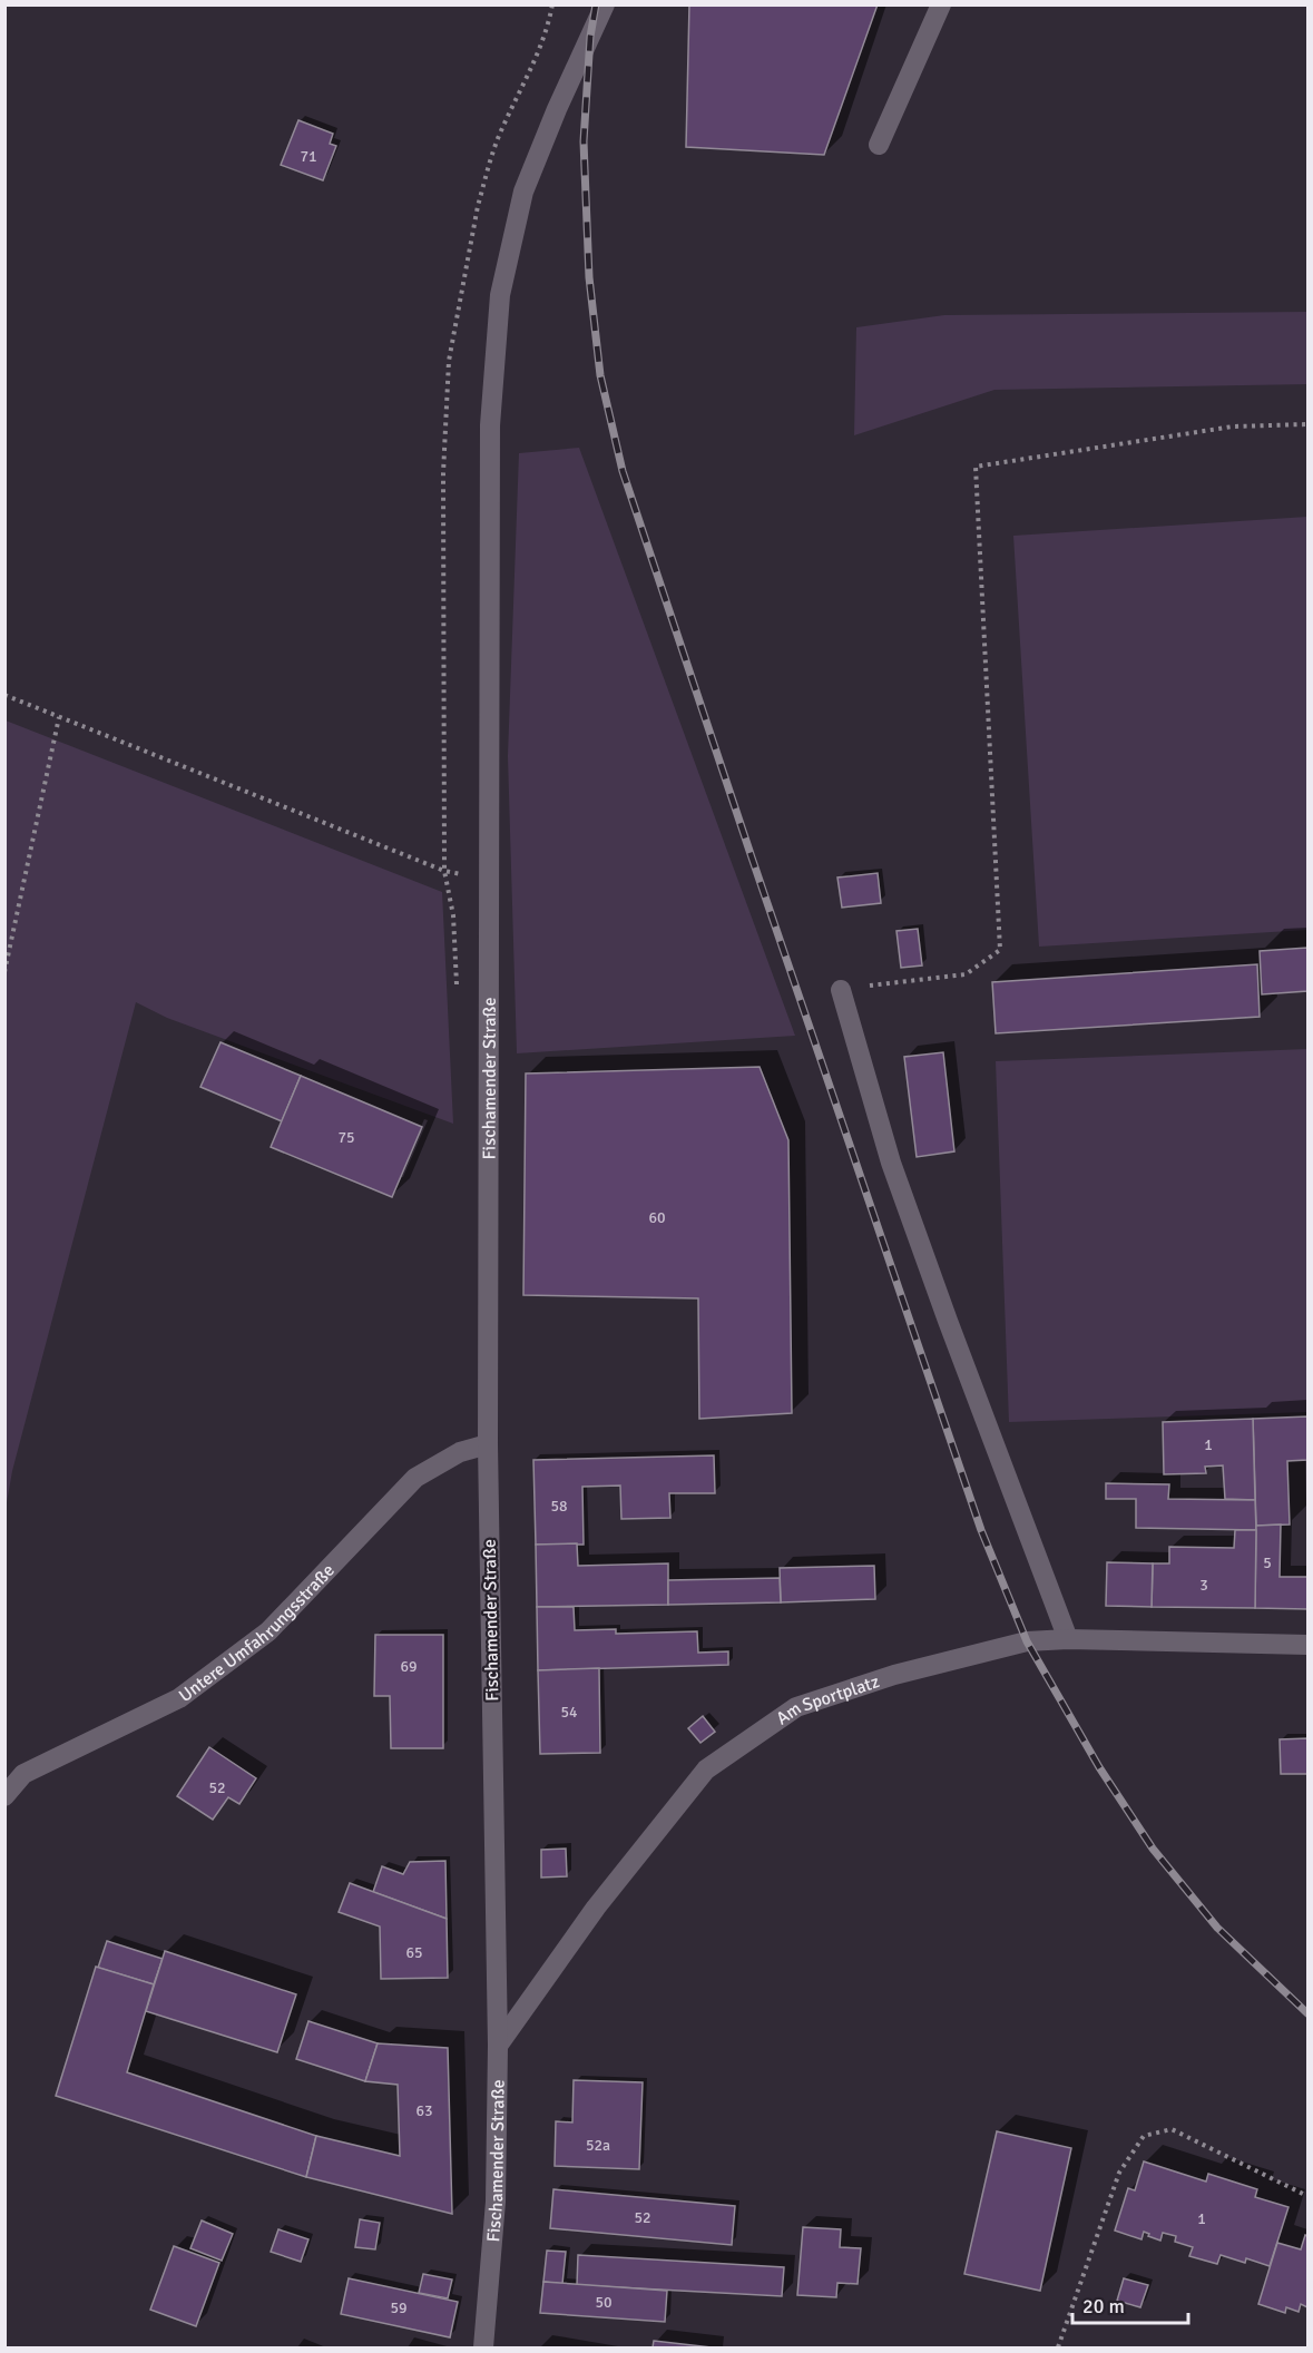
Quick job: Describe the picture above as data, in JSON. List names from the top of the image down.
{
  "streets": {
    "main road": ["Fischamender Straße", "Untere Umfahrungsstraße", "Am Sportplatz"]
  },
  "crossings": [
    ["Fischamender Straße", "Untere Umfahrungsstraße"],
    ["Fischamender Straße", "Am Sportplatz"]
  ],
  "house_numbers": [
    "71",
    "75",
    "60",
    "1",
    "58",
    "5",
    "3",
    "69",
    "54",
    "52",
    "65",
    "63",
    "52a",
    "52",
    "1",
    "50",
    "59"
  ],
  "scale_bar": "20 m"
}
